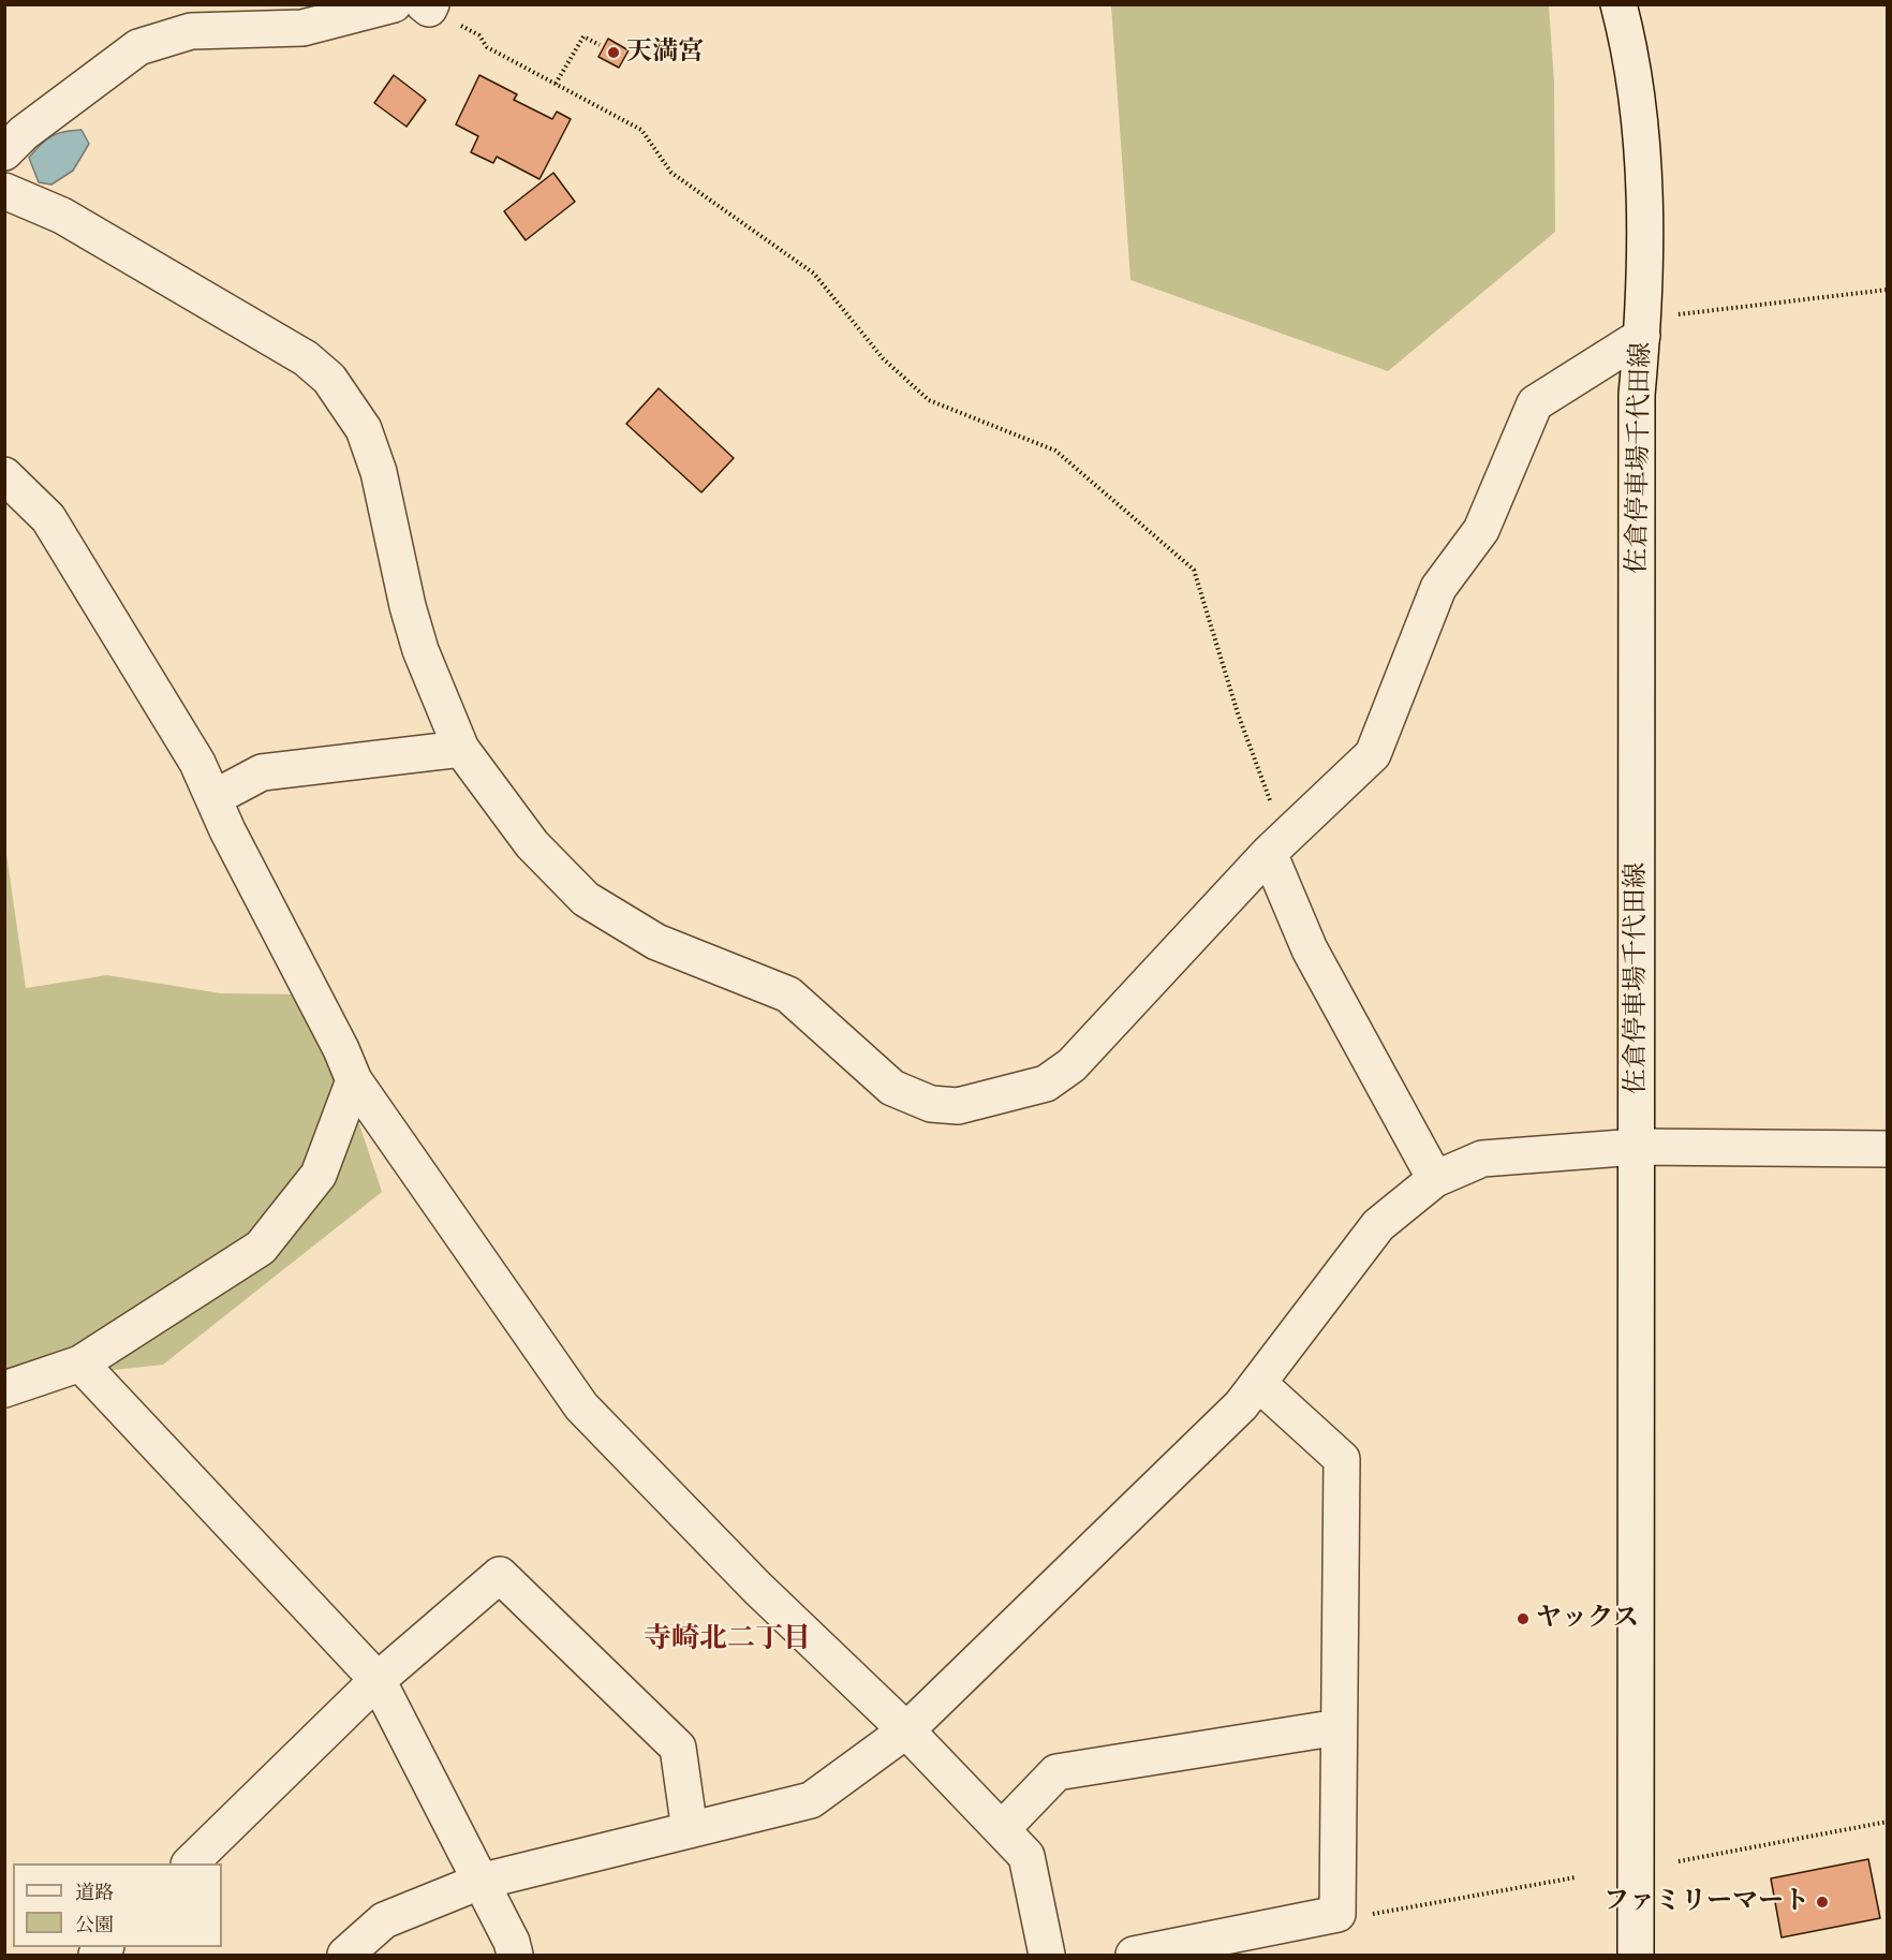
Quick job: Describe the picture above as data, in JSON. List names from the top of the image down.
{
  "streets": {
    "street": ["佐倉停車場千代田線"]
  },
  "districts": ["寺崎北二丁目"],
  "places": ["天満宮", "ヤックス", "ファミリーマート"],
  "legend": ["道路", "公園"]
}
